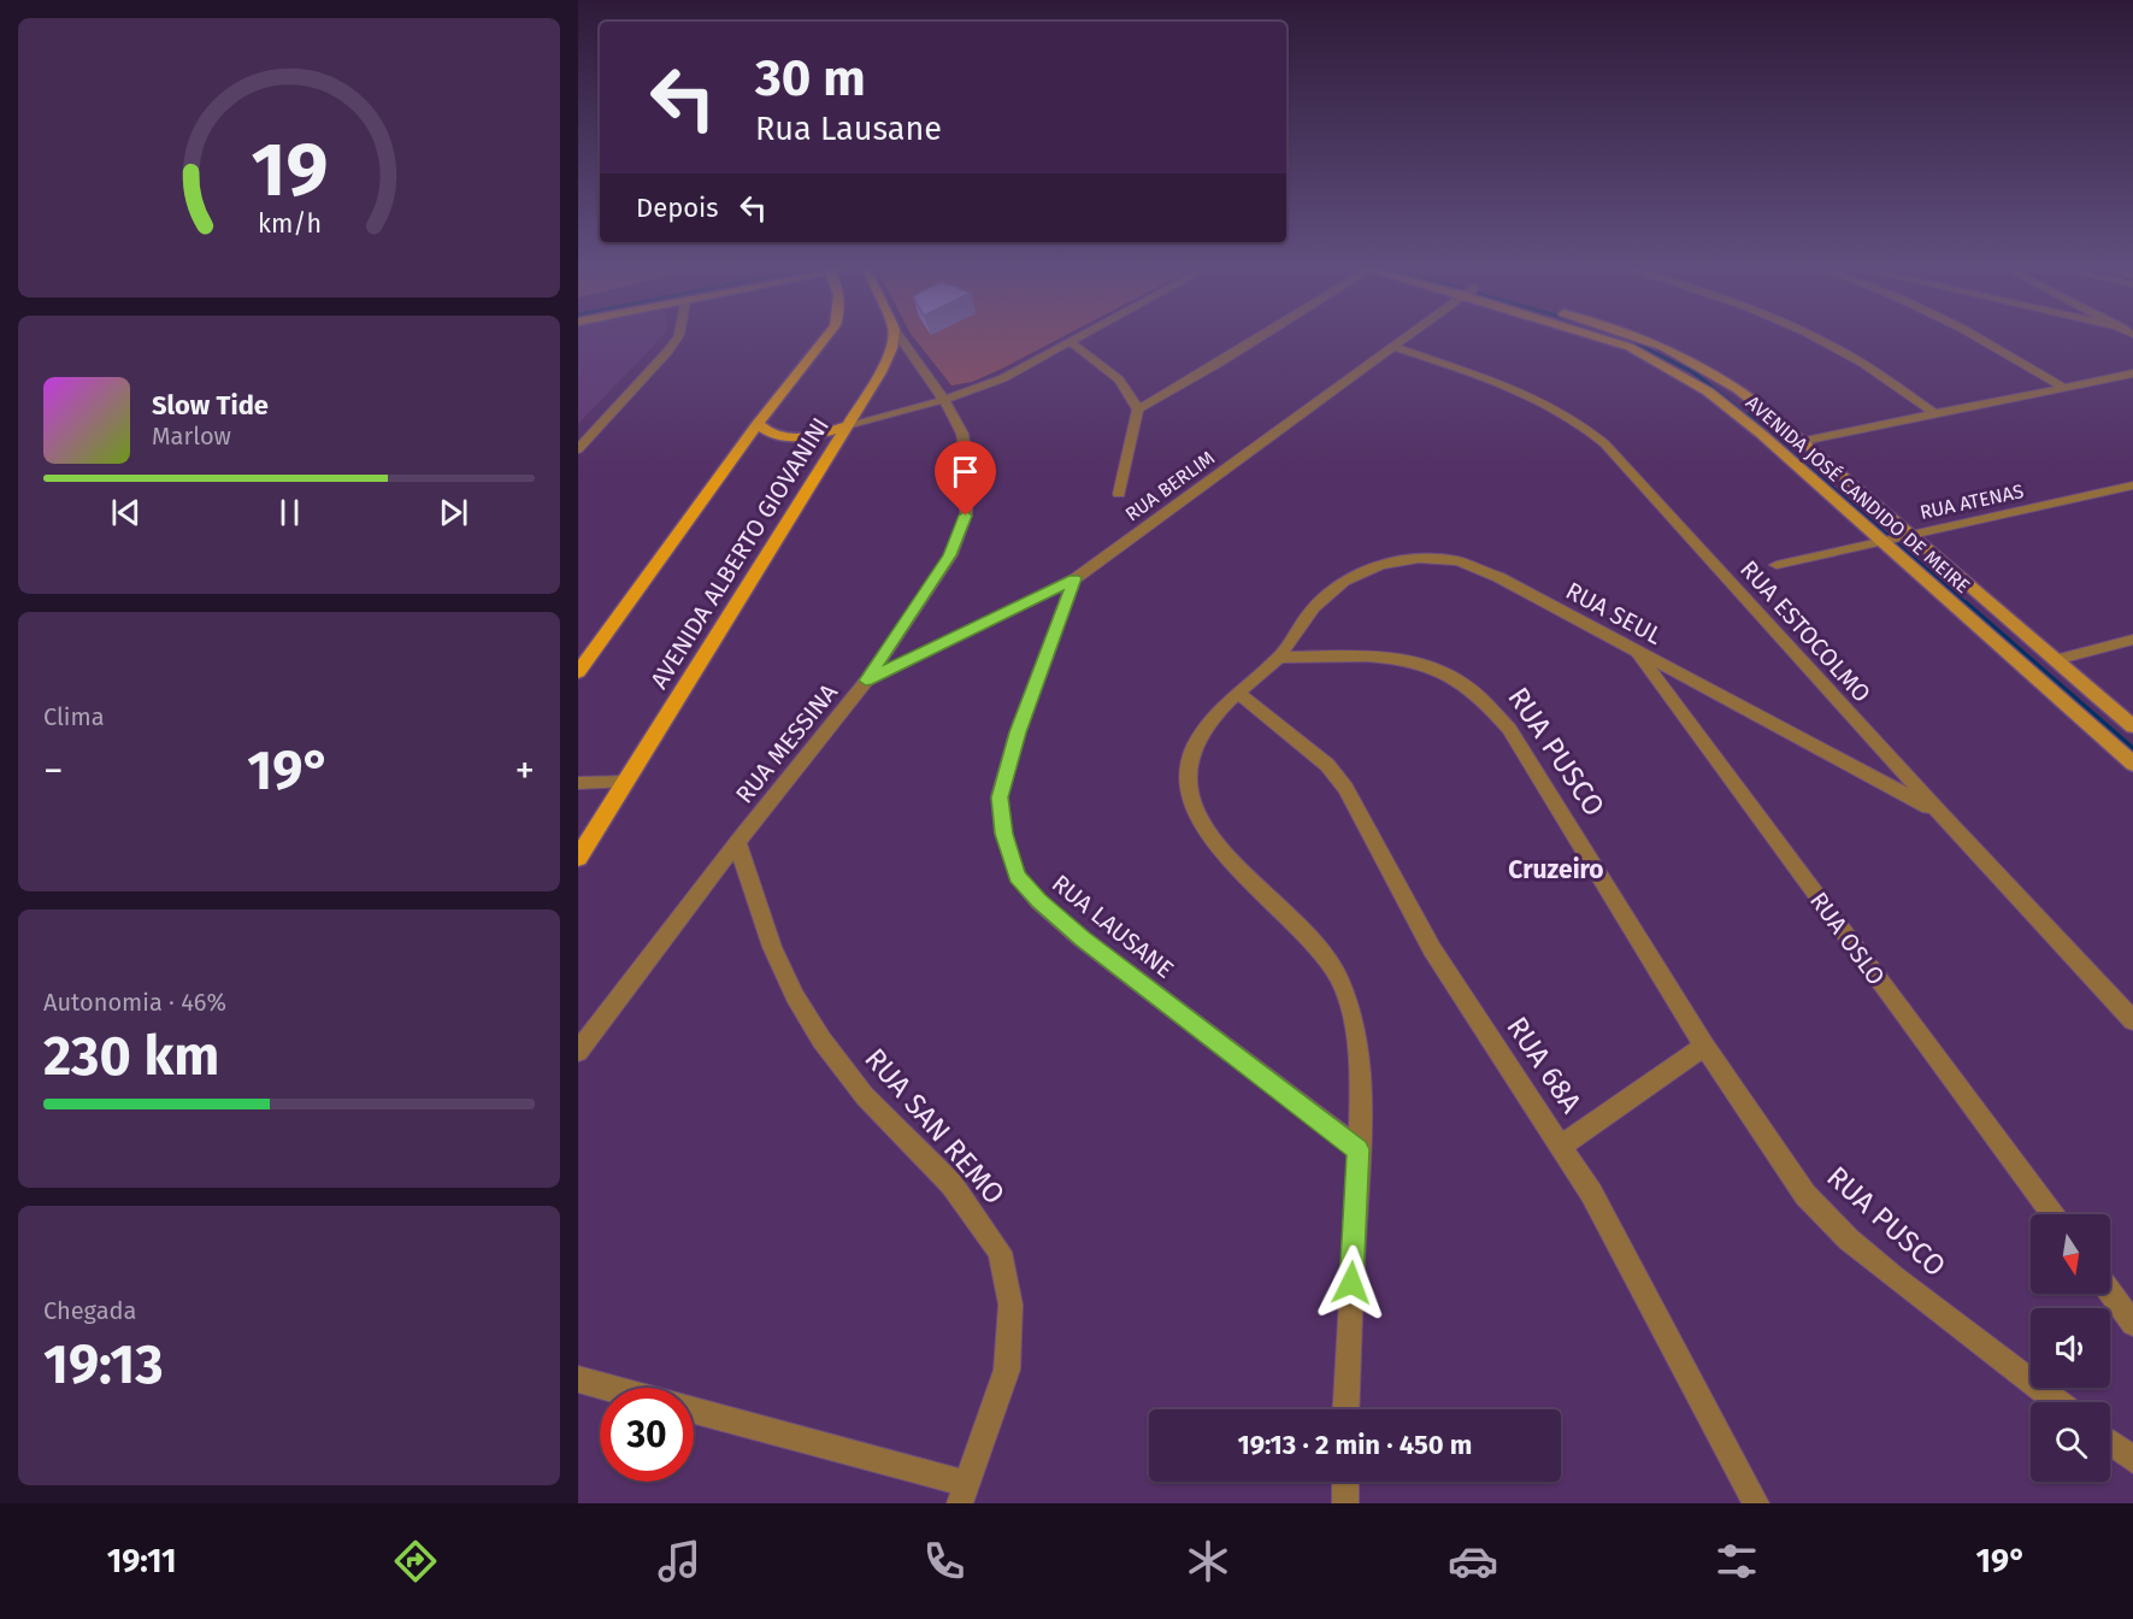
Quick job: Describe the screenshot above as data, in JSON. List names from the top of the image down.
{
  "streets": {
    "main road": ["AVENIDA ALBERTO GIOVANINI"],
    "street": [
      "RUA BERLIM",
      "AVENIDA JOSÉ CANDIDO DE MEIRE",
      "RUA ATENAS",
      "RUA SEUL",
      "RUA ESTOCOLMO",
      "RUA MESSINA",
      "RUA PUSCO",
      "RUA LAUSANE",
      "RUA OSLO",
      "RUA 68A",
      "RUA SAN REMO"
    ]
  },
  "crossings": [
    ["RUA BERLIM", "RUA ESTOCOLMO"],
    ["RUA BERLIM", "RUA MESSINA"],
    ["RUA BERLIM", "RUA LAUSANE"],
    ["AVENIDA JOSÉ CANDIDO DE MEIRE", "RUA ATENAS"],
    ["RUA SEUL", "RUA ESTOCOLMO"],
    ["RUA SEUL", "RUA PUSCO"],
    ["RUA SEUL", "RUA OSLO"],
    ["RUA MESSINA", "RUA SAN REMO"]
  ],
  "districts": ["Cruzeiro"],
  "north": "bottom",
  "page": {
    "turn": ["30 m", "Rua Lausane"],
    "then": "Depois",
    "song": ["Slow Tide", "Marlow"],
    "tile": [
      "Clima",
      ["Autonomia · 46%", "230 km"],
      ["Chegada", "19:13"]
    ],
    "heat": ["−", "19°", "+"],
    "limit": "30",
    "trip": "19:13 · 2 min · 450 m",
    "tabs": ["19:11", "19°"],
    "gauge": ["19", "km/h"]
  }
}
